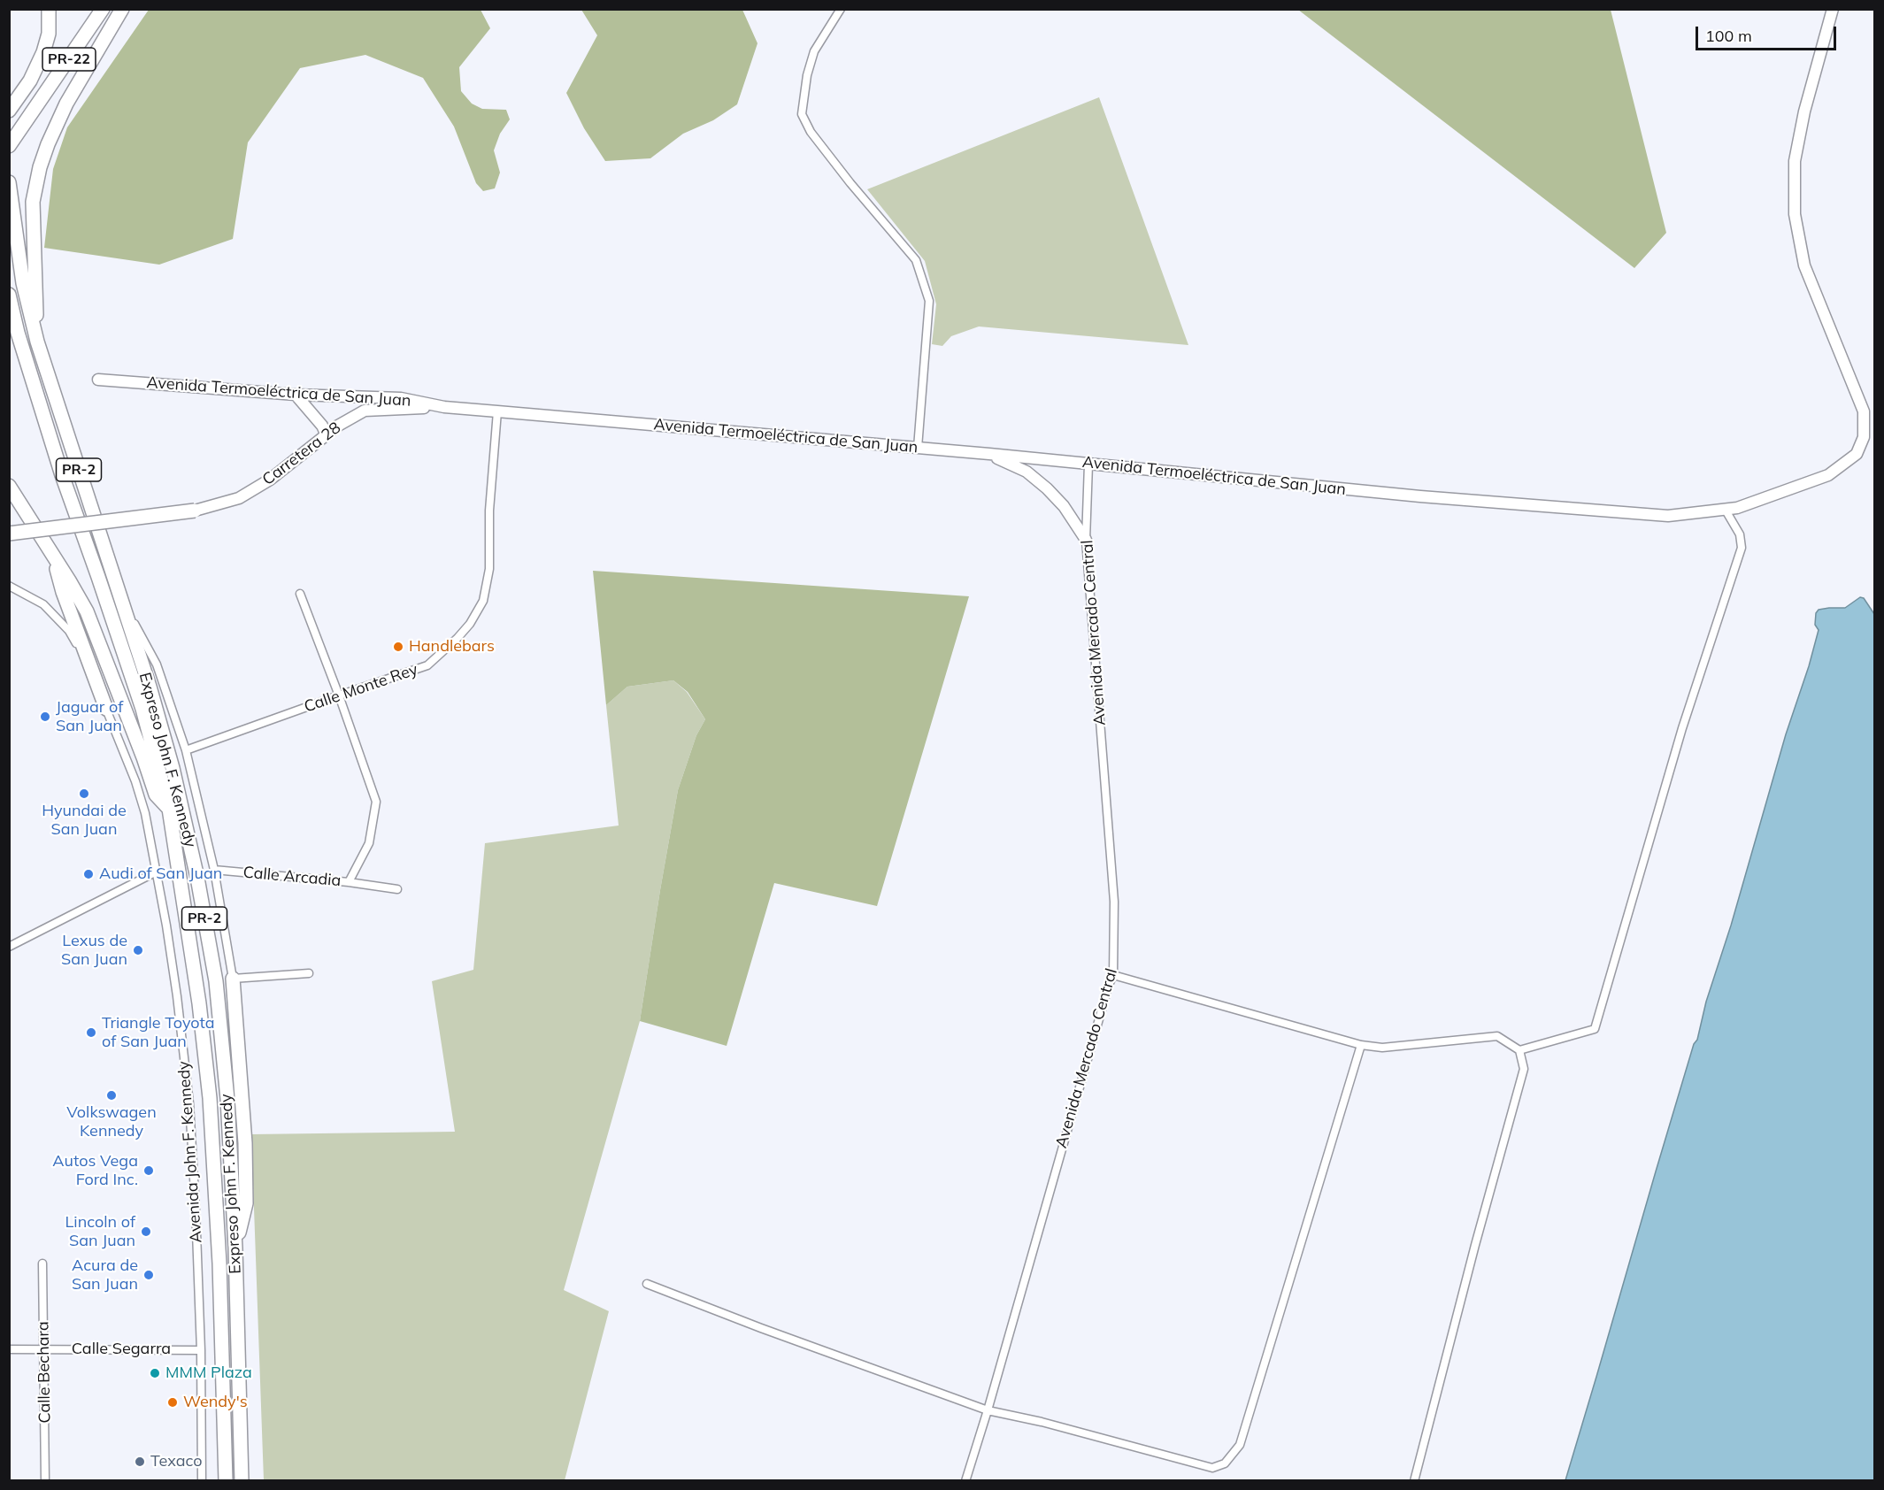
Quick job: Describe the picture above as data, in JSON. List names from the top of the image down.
{
  "streets": {
    "highway": ["PR-22", "PR-2", "Expreso John F. Kennedy"],
    "street": [
      "Avenida Termoeléctrica de San Juan",
      "Carretera 28",
      "Avenida Mercado Central",
      "Calle Monte Rey",
      "Calle Arcadia",
      "Avenida John F. Kennedy",
      "Calle Segarra",
      "Calle Bechara"
    ]
  },
  "crossings": [
    ["Avenida Termoeléctrica de San Juan", "Carretera 28"],
    ["Avenida Termoeléctrica de San Juan", "Avenida Mercado Central"],
    ["Avenida Termoeléctrica de San Juan", "Calle Monte Rey"],
    ["Calle Monte Rey", "Calle Arcadia"],
    ["Avenida John F. Kennedy", "Calle Segarra"],
    ["Calle Segarra", "Calle Bechara"]
  ],
  "places": [
    "Handlebars",
    "Jaguar of San Juan",
    "Hyundai de San Juan",
    "Audi of San Juan",
    "Lexus de San Juan",
    "Triangle Toyota of San Juan",
    "Volkswagen Kennedy",
    "Autos Vega Ford Inc.",
    "Lincoln of San Juan",
    "Acura de San Juan",
    "MMM Plaza",
    "Wendy's",
    "Texaco"
  ],
  "scale_bar": "100 m"
}
